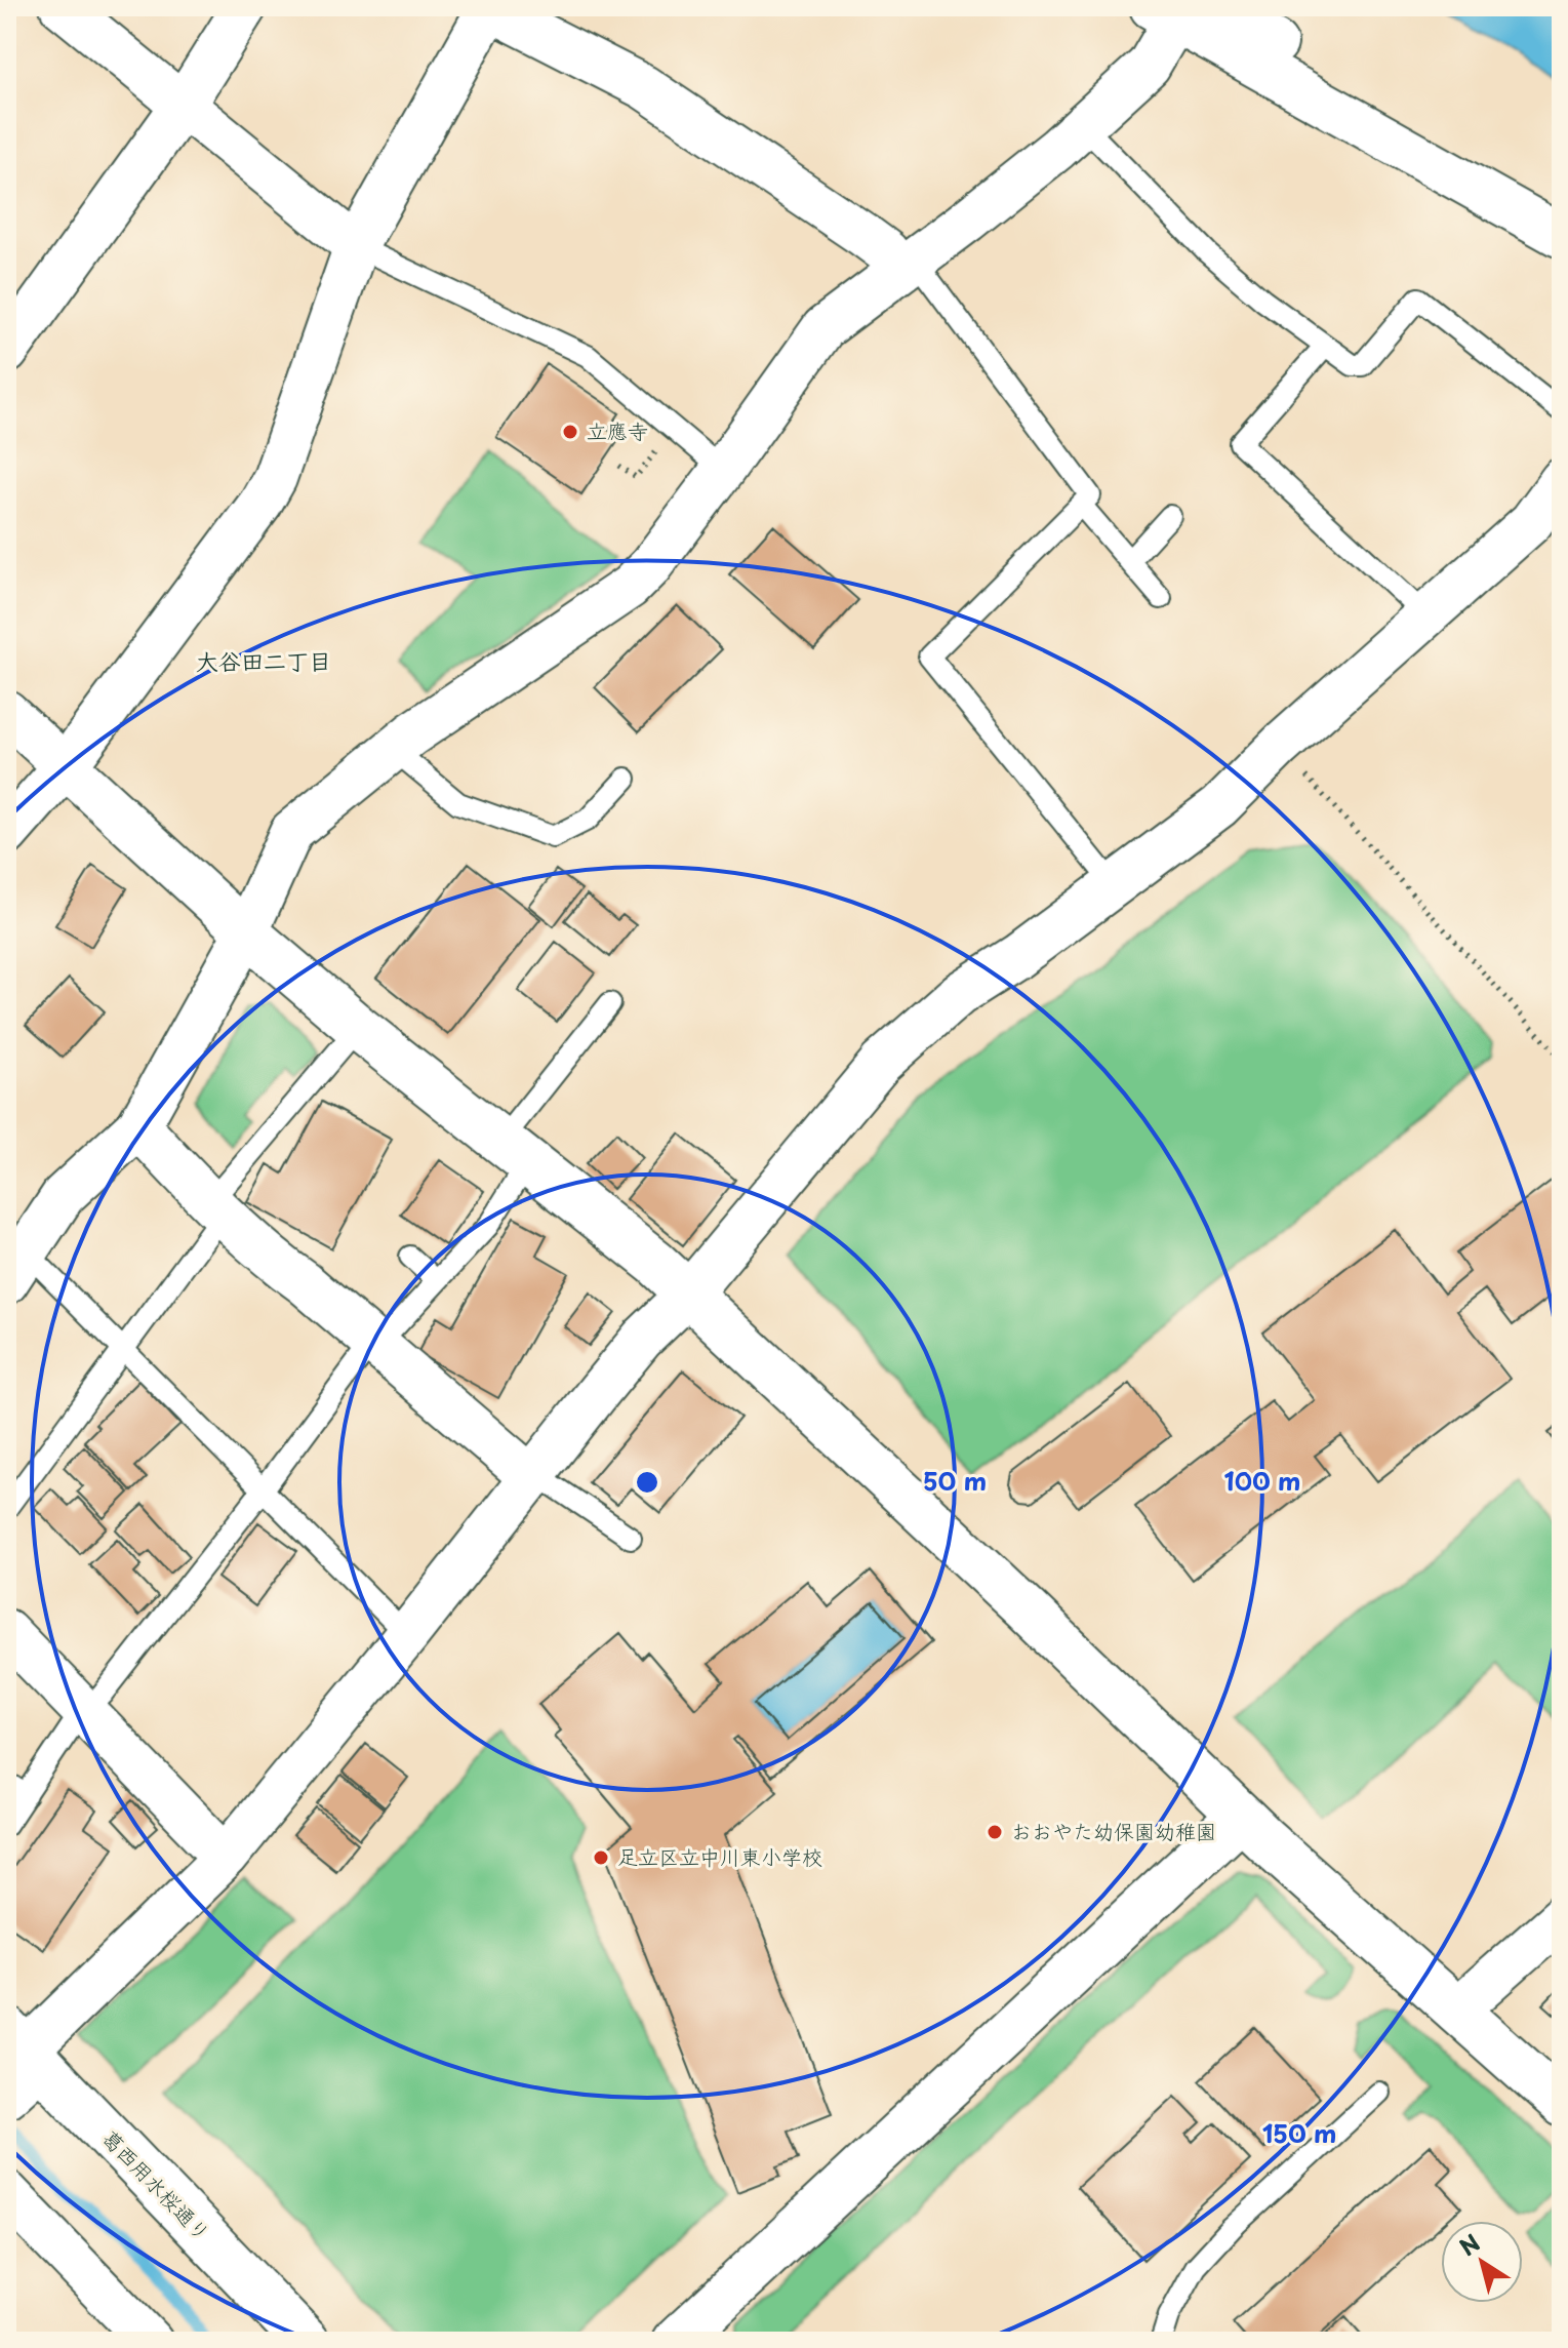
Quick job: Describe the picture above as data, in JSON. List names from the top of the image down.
{
  "streets": {
    "street": ["葛西用水桜通り"]
  },
  "districts": ["大谷田二丁目"],
  "places": ["立應寺", "おおやた幼保園幼稚園", "足立区立中川東小学校"],
  "north": "top left",
  "rings": ["50 m", "100 m", "150 m"]
}
